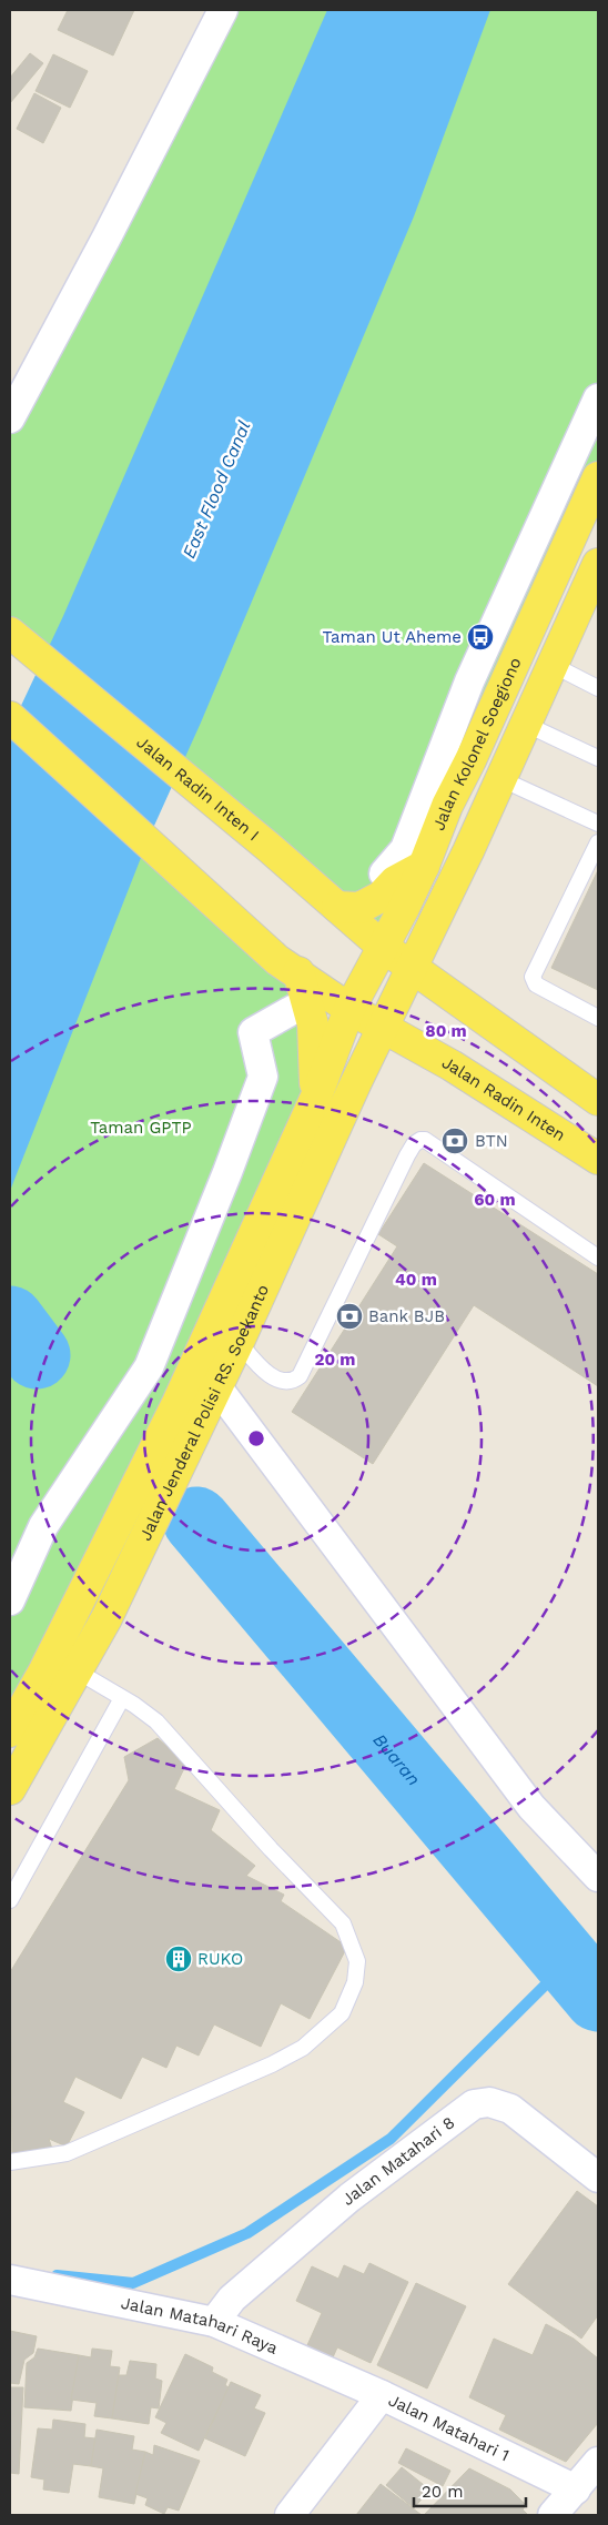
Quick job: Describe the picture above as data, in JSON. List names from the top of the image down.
{
  "streets": {
    "main road": [
      "Jalan Kolonel Soegiono",
      "Jalan Radin Inten I",
      "Jalan Radin Inten",
      "Jalan Jenderal Polisi RS. Soekanto"
    ],
    "street": ["Jalan Matahari 8", "Jalan Matahari Raya", "Jalan Matahari 1"]
  },
  "crossings": [
    ["Jalan Kolonel Soegiono", "Jalan Radin Inten I"],
    ["Jalan Kolonel Soegiono", "Jalan Radin Inten"],
    ["Jalan Kolonel Soegiono", "Jalan Jenderal Polisi RS. Soekanto"],
    ["Jalan Radin Inten", "Jalan Jenderal Polisi RS. Soekanto"],
    ["Jalan Matahari 8", "Jalan Matahari Raya"],
    ["Jalan Matahari Raya", "Jalan Matahari 1"]
  ],
  "water": ["East Flood Canal", "Buaran"],
  "parks": ["Taman GPTP"],
  "places": {
    "bus stop": ["Taman Ut Aheme"],
    "bank": ["BTN", "Bank BJB"],
    "building": ["RUKO"]
  },
  "scale_bar": "20 m",
  "rings": [
    "80 m",
    "60 m",
    "40 m",
    "20 m"
  ]
}
